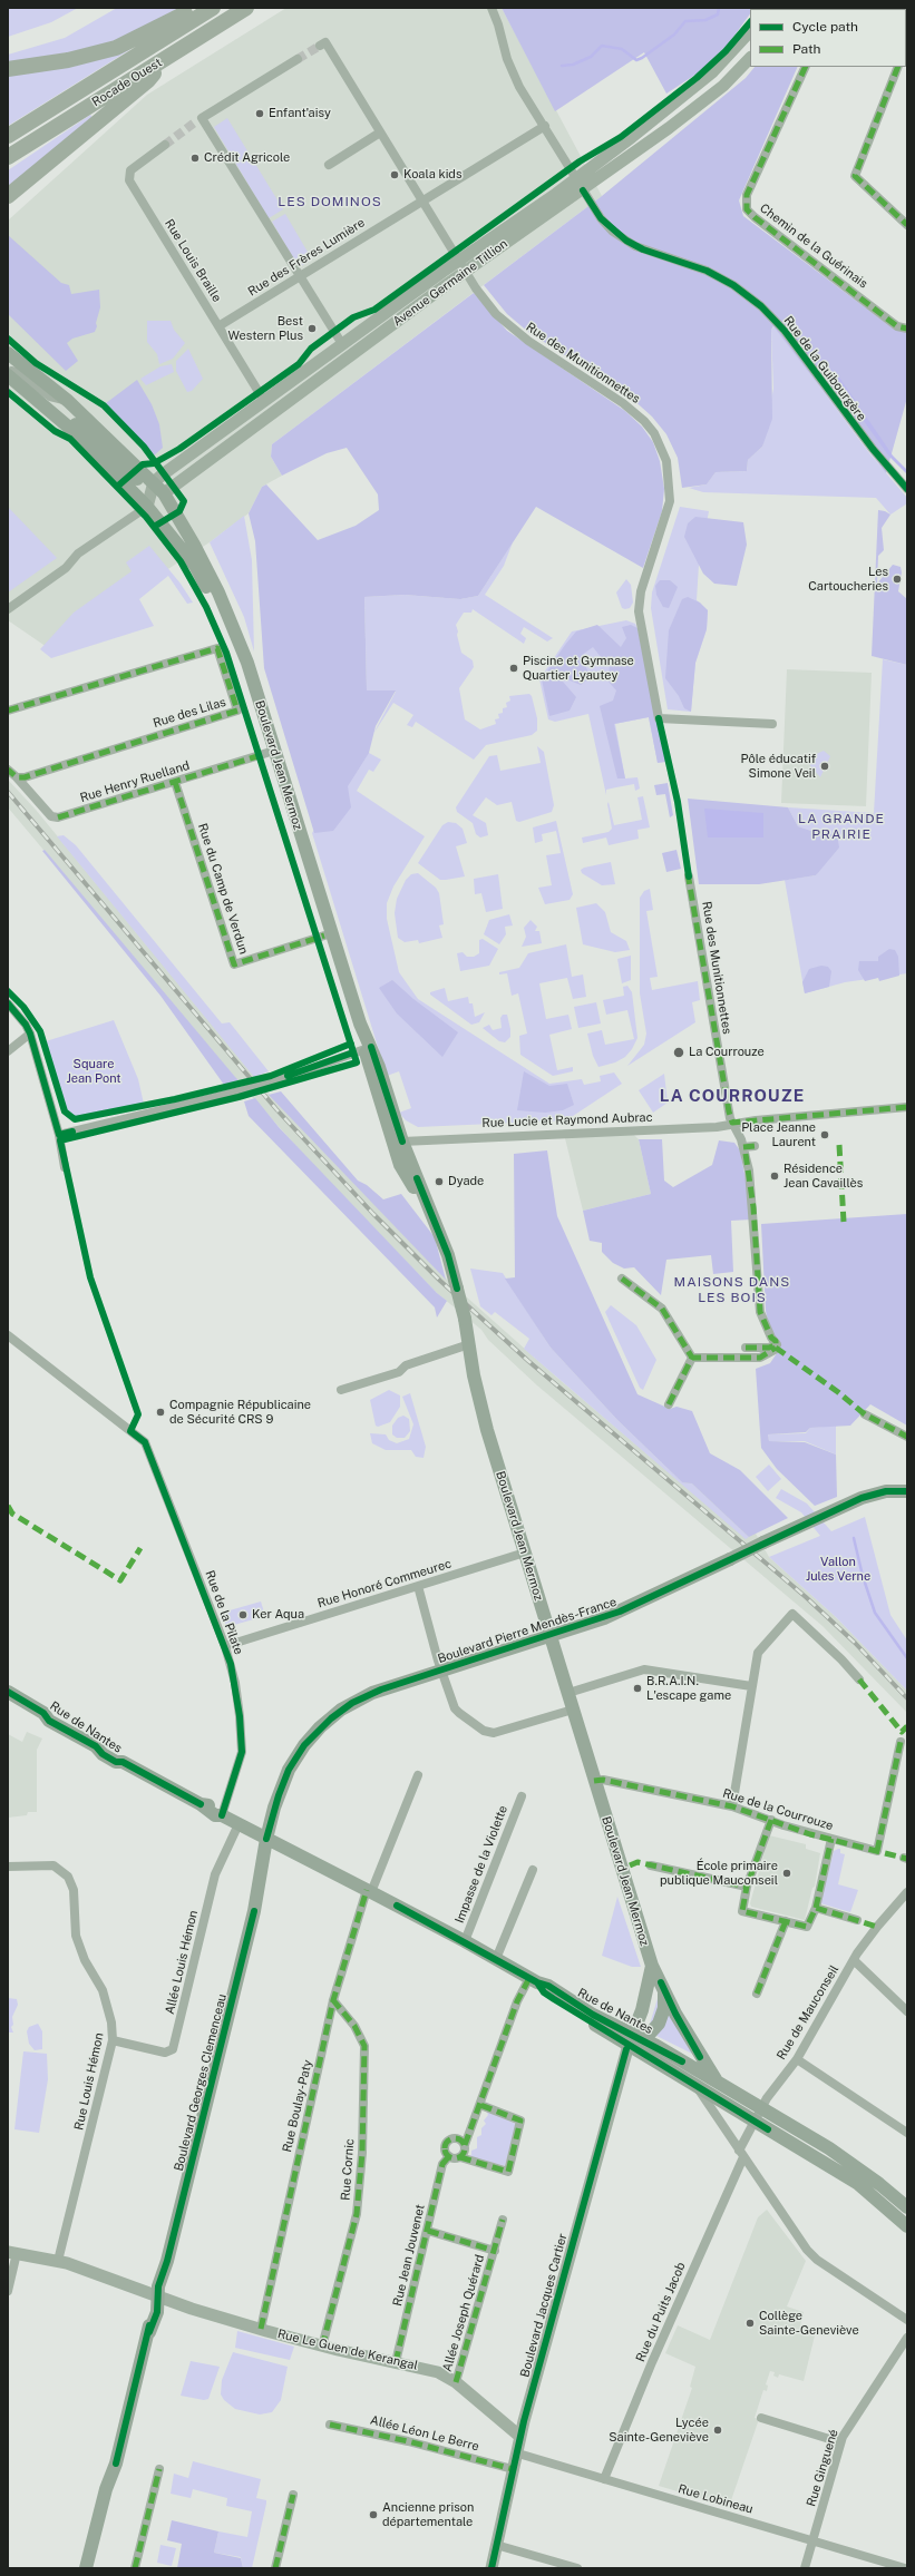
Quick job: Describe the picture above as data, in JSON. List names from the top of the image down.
{
  "streets": {
    "highway": ["Rocade Ouest"],
    "main road": [
      "Avenue Germaine Tillion",
      "Boulevard Jean Mermoz",
      "Boulevard Pierre Mendès-France",
      "Rue de Nantes",
      "Boulevard Georges Clemenceau"
    ],
    "street": [
      "Chemin de la Guérinais",
      "Rue des Frères Lumière",
      "Rue Louis Braille",
      "Rue des Munitionnettes",
      "Rue de la Guibourgère",
      "Rue des Lilas",
      "Rue Henry Ruelland",
      "Rue du Camp de Verdun",
      "Rue Lucie et Raymond Aubrac",
      "Rue Honoré Commeurec",
      "Rue de la Pilate",
      "Rue de la Courrouze",
      "Impasse de la Violette",
      "Allée Louis Hémon",
      "Rue de Mauconseil",
      "Rue Louis Hémon",
      "Rue Boulay-Paty",
      "Rue Cornic",
      "Rue Jean Jouvenet",
      "Boulevard Jacques Cartier",
      "Rue du Puits Jacob",
      "Allée Joseph Quérard",
      "Rue Le Guen de Kerangal",
      "Allée Léon Le Berre",
      "Rue Ginguené",
      "Rue Lobineau"
    ]
  },
  "crossings": [
    ["Rue des Frères Lumière", "Rue Louis Braille"],
    ["Rue des Frères Lumière", "Rue des Munitionnettes"],
    ["Rue des Frères Lumière", "Rue de la Guibourgère"],
    ["Rue Louis Braille", "Avenue Germaine Tillion"],
    ["Avenue Germaine Tillion", "Rue des Munitionnettes"],
    ["Avenue Germaine Tillion", "Rue de la Guibourgère"],
    ["Avenue Germaine Tillion", "Boulevard Jean Mermoz"],
    ["Rue des Munitionnettes", "Rue Lucie et Raymond Aubrac"],
    ["Rue des Lilas", "Rue Henry Ruelland"],
    ["Boulevard Jean Mermoz", "Rue Henry Ruelland"],
    ["Boulevard Jean Mermoz", "Rue du Camp de Verdun"],
    ["Boulevard Jean Mermoz", "Rue Lucie et Raymond Aubrac"],
    ["Boulevard Jean Mermoz", "Rue Honoré Commeurec"],
    ["Boulevard Jean Mermoz", "Boulevard Pierre Mendès-France"],
    ["Boulevard Jean Mermoz", "Rue de Nantes"],
    ["Boulevard Jean Mermoz", "Rue de la Courrouze"],
    ["Boulevard Jean Mermoz", "Boulevard Jacques Cartier"],
    ["Rue Henry Ruelland", "Rue du Camp de Verdun"],
    ["Rue Honoré Commeurec", "Rue de la Pilate"],
    ["Rue de la Pilate", "Rue de Nantes"],
    ["Boulevard Pierre Mendès-France", "Rue de Nantes"],
    ["Boulevard Pierre Mendès-France", "Boulevard Georges Clemenceau"],
    ["Rue de Nantes", "Impasse de la Violette"],
    ["Rue de Nantes", "Allée Louis Hémon"],
    ["Rue de Nantes", "Rue de Mauconseil"],
    ["Rue de Nantes", "Boulevard Georges Clemenceau"],
    ["Rue de Nantes", "Rue Boulay-Paty"],
    ["Rue de Nantes", "Boulevard Jacques Cartier"],
    ["Rue de Nantes", "Rue du Puits Jacob"],
    ["Allée Louis Hémon", "Rue Louis Hémon"],
    ["Rue de Mauconseil", "Rue du Puits Jacob"],
    ["Rue Louis Hémon", "Rue Le Guen de Kerangal"],
    ["Boulevard Georges Clemenceau", "Rue Le Guen de Kerangal"],
    ["Rue Boulay-Paty", "Rue Cornic"],
    ["Rue Boulay-Paty", "Rue Le Guen de Kerangal"],
    ["Rue Cornic", "Rue Le Guen de Kerangal"],
    ["Rue Jean Jouvenet", "Allée Joseph Quérard"],
    ["Rue Jean Jouvenet", "Rue Le Guen de Kerangal"],
    ["Boulevard Jacques Cartier", "Rue Le Guen de Kerangal"],
    ["Boulevard Jacques Cartier", "Allée Léon Le Berre"],
    ["Boulevard Jacques Cartier", "Rue Lobineau"],
    ["Rue du Puits Jacob", "Rue Lobineau"],
    ["Allée Joseph Quérard", "Rue Le Guen de Kerangal"],
    ["Rue Ginguené", "Rue Lobineau"]
  ],
  "districts": [
    "LES DOMINOS",
    "LA GRANDE PRAIRIE",
    "LA COURROUZE",
    "MAISONS DANS LES BOIS"
  ],
  "parks": ["Square Jean Pont", "Vallon Jules Verne"],
  "places": [
    "Enfant'aisy",
    "Crédit Agricole",
    "Koala kids",
    "Best Western Plus",
    "Les Cartoucheries",
    "Piscine et Gymnase Quartier Lyautey",
    "Pôle éducatif Simone Veil",
    "La Courrouze",
    "Place Jeanne Laurent",
    "Résidence Jean Cavaillès",
    "Dyade",
    "Compagnie Républicaine de Sécurité CRS 9",
    "Ker Aqua",
    "B.R.A.I.N. L'escape game",
    "École primaire publique Mauconseil",
    "Collège Sainte-Geneviève",
    "Lycée Sainte-Geneviève",
    "Ancienne prison départementale"
  ],
  "legend": ["Cycle path", "Path"]
}
